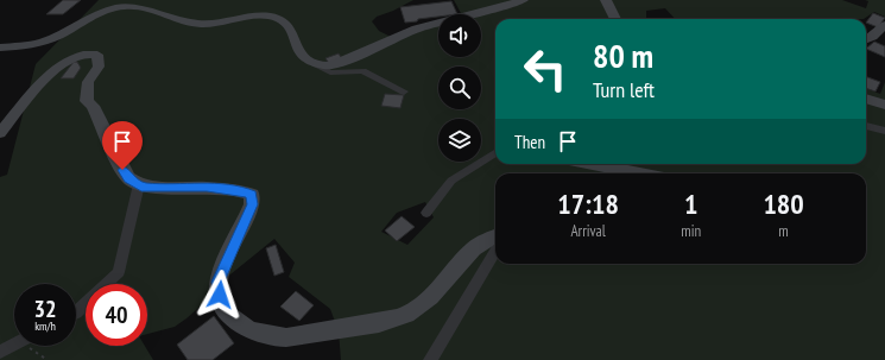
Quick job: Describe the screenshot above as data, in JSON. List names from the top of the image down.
{
  "page": {
    "turn": ["80 m", "Turn left"],
    "then": "Then",
    "eta": [
      "17:18",
      "Arrival",
      "1",
      "min",
      "180",
      "m"
    ],
    "speed": "32 km/h",
    "limit": "40"
  }
}
